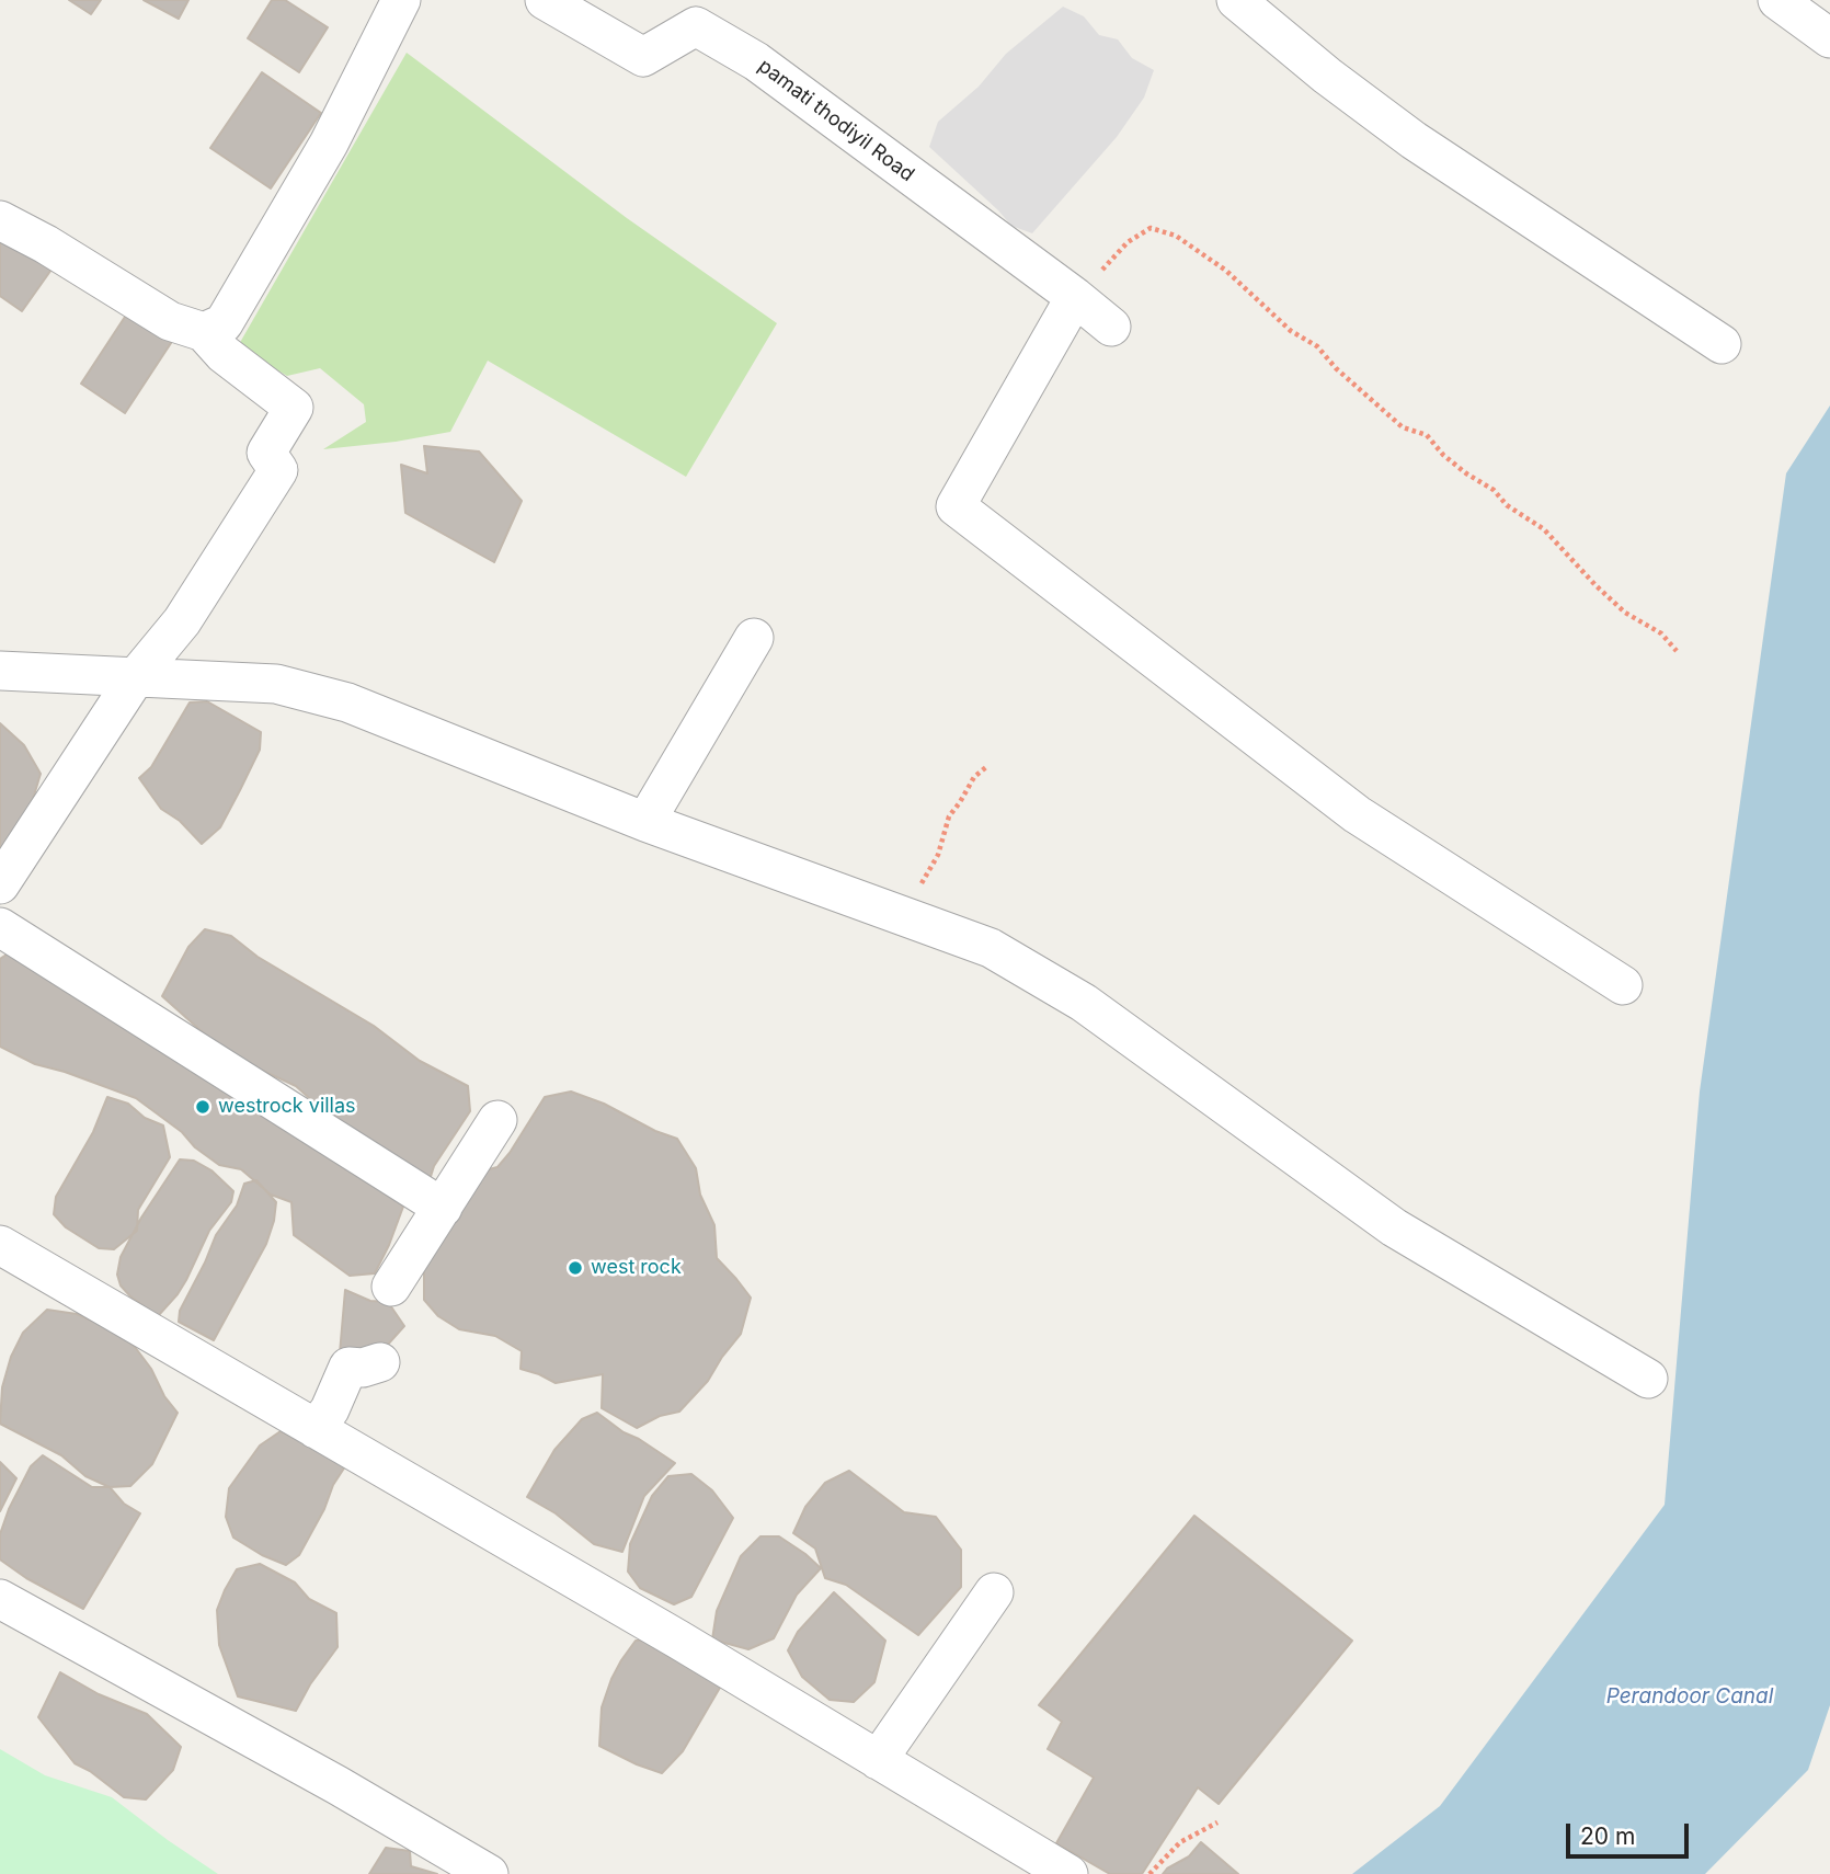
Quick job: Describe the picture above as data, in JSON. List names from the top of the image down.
{
  "streets": {
    "street": ["pamati thodiyil Road"]
  },
  "water": ["Perandoor Canal"],
  "places": ["westrock villas", "west rock"],
  "scale_bar": "20 m"
}
